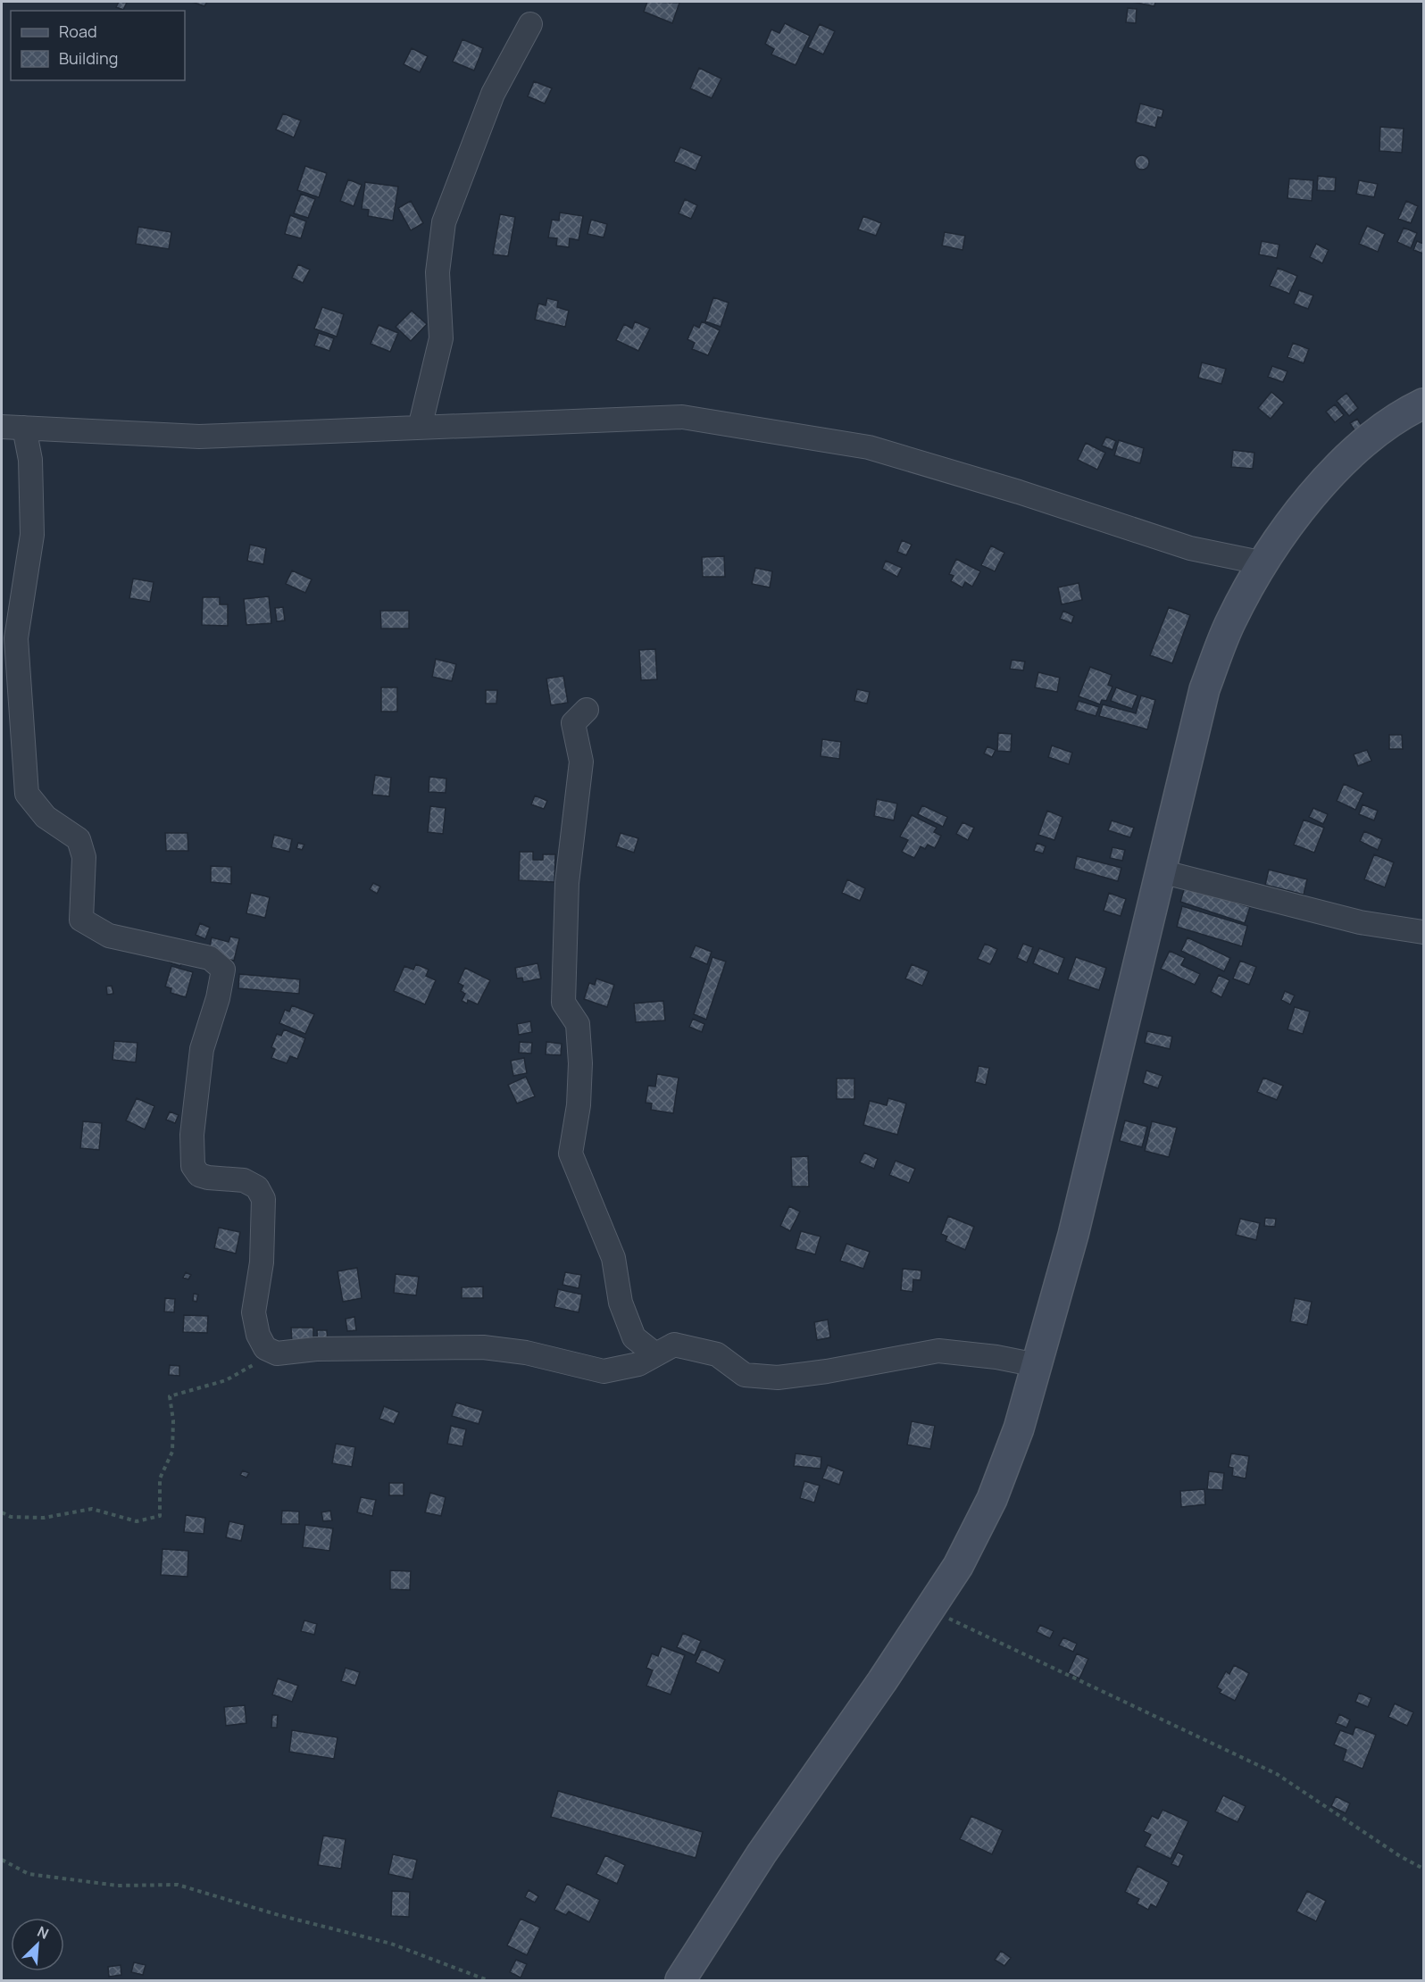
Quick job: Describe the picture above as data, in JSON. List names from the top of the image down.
{
  "legend": ["Road", "Building"],
  "north": "top right"
}
